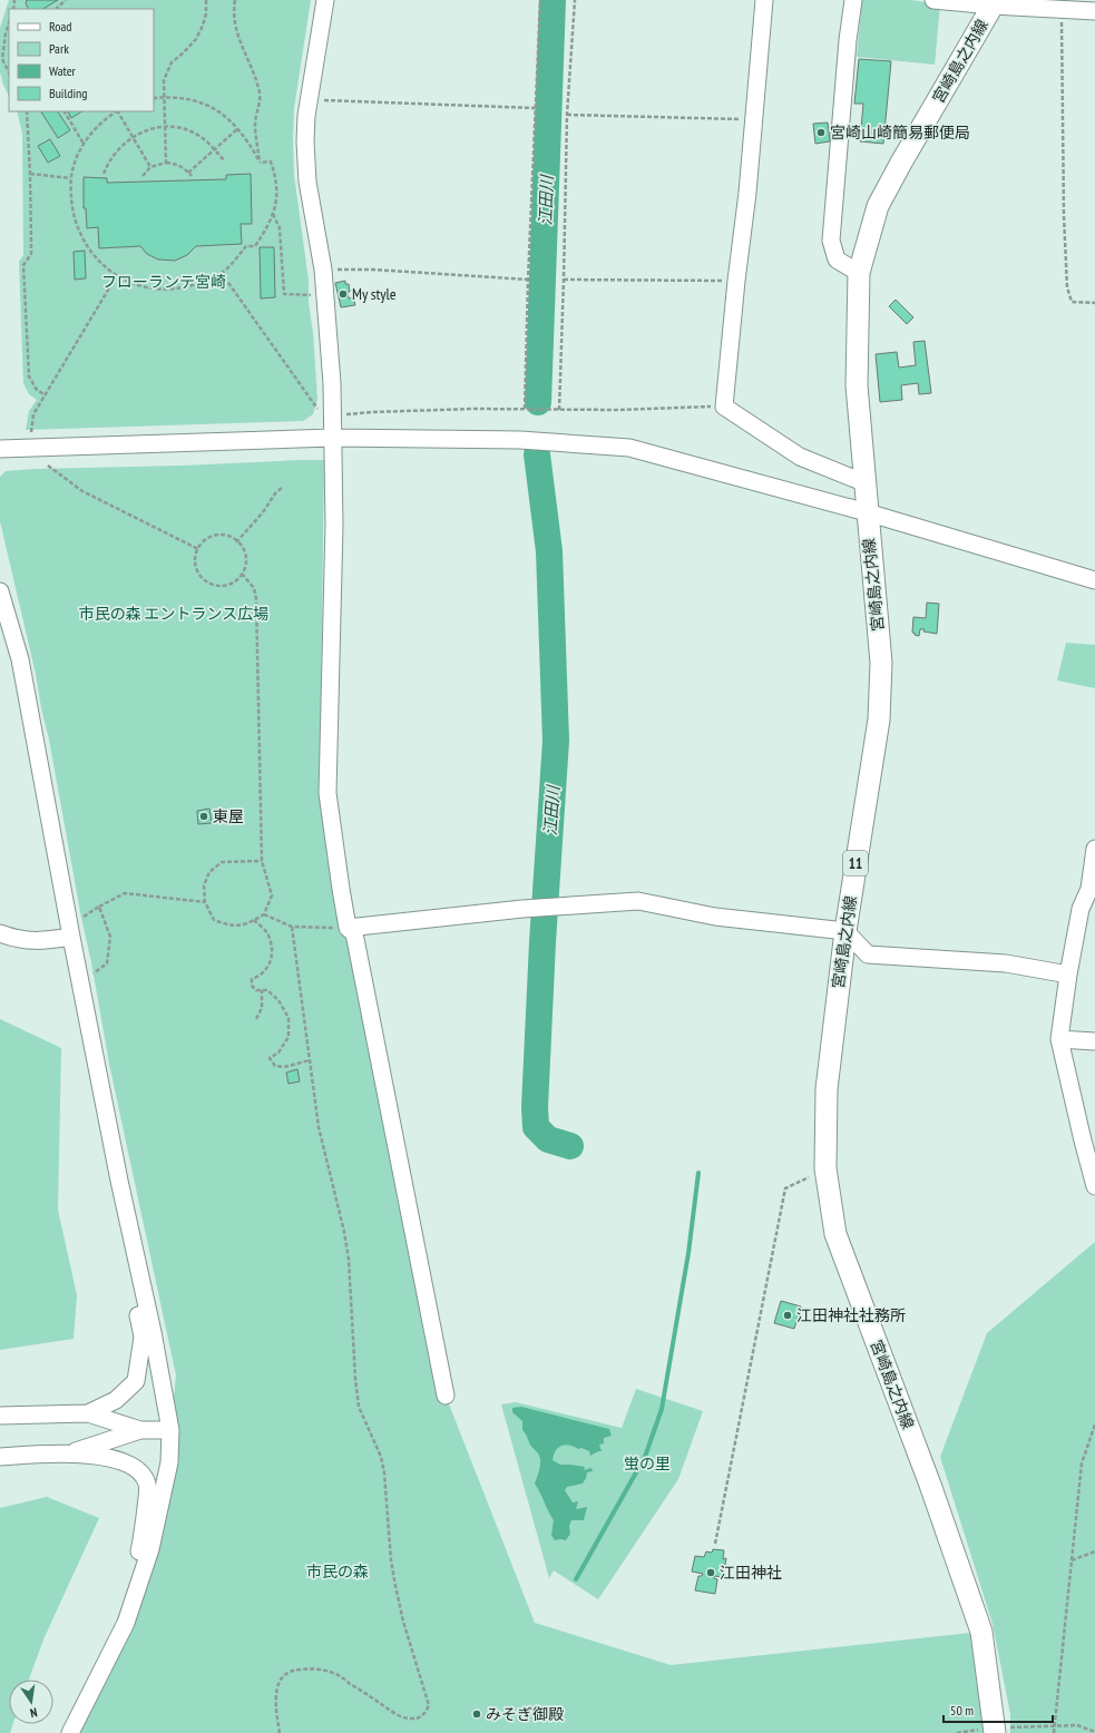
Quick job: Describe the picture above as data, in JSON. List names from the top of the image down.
{
  "streets": {
    "main road": ["宮崎島之内線", "11"]
  },
  "water": ["江田川"],
  "parks": [
    "フローランテ宮崎",
    "市民の森 エントランス広場",
    "蛍の里",
    "市民の森"
  ],
  "places": [
    "宮崎山崎簡易郵便局",
    "My style",
    "東屋",
    "江田神社社務所",
    "江田神社",
    "みそぎ御殿"
  ],
  "legend": [
    "Road",
    "Park",
    "Water",
    "Building"
  ],
  "scale_bar": "50 m",
  "north": "bottom"
}
